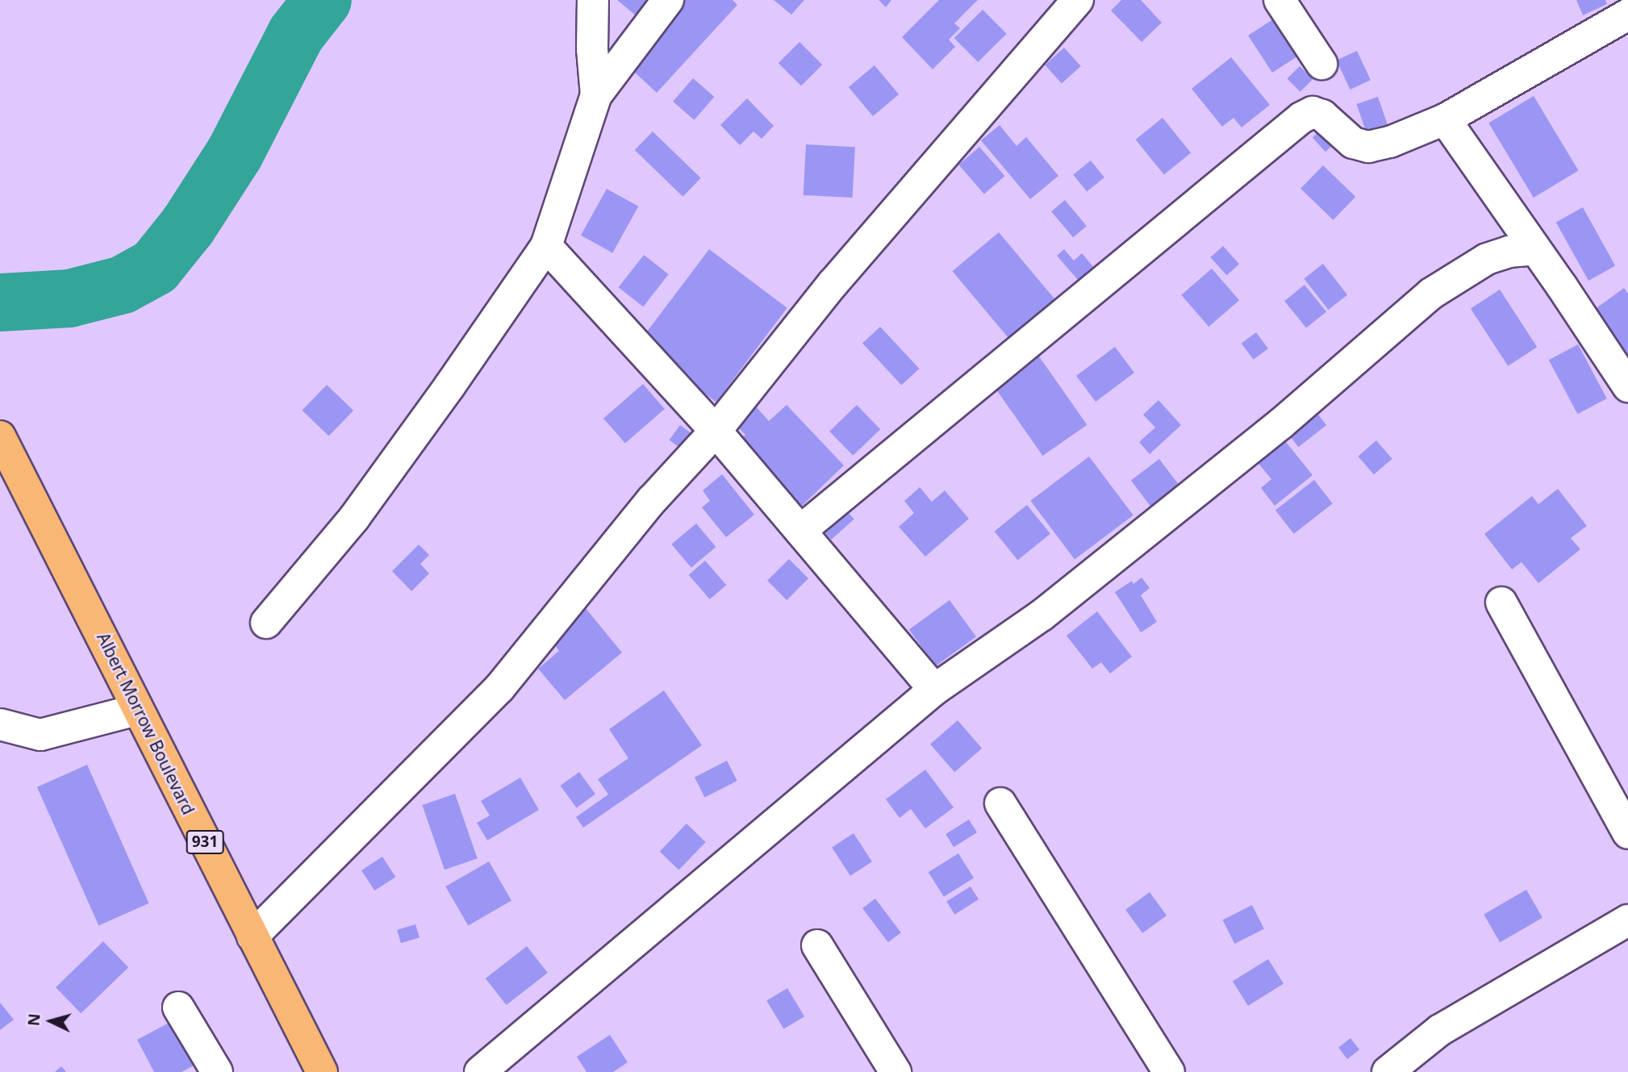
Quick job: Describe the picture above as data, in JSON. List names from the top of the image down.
{
  "streets": {
    "highway": ["Albert Morrow Boulevard", "931"]
  },
  "north": "left"
}
